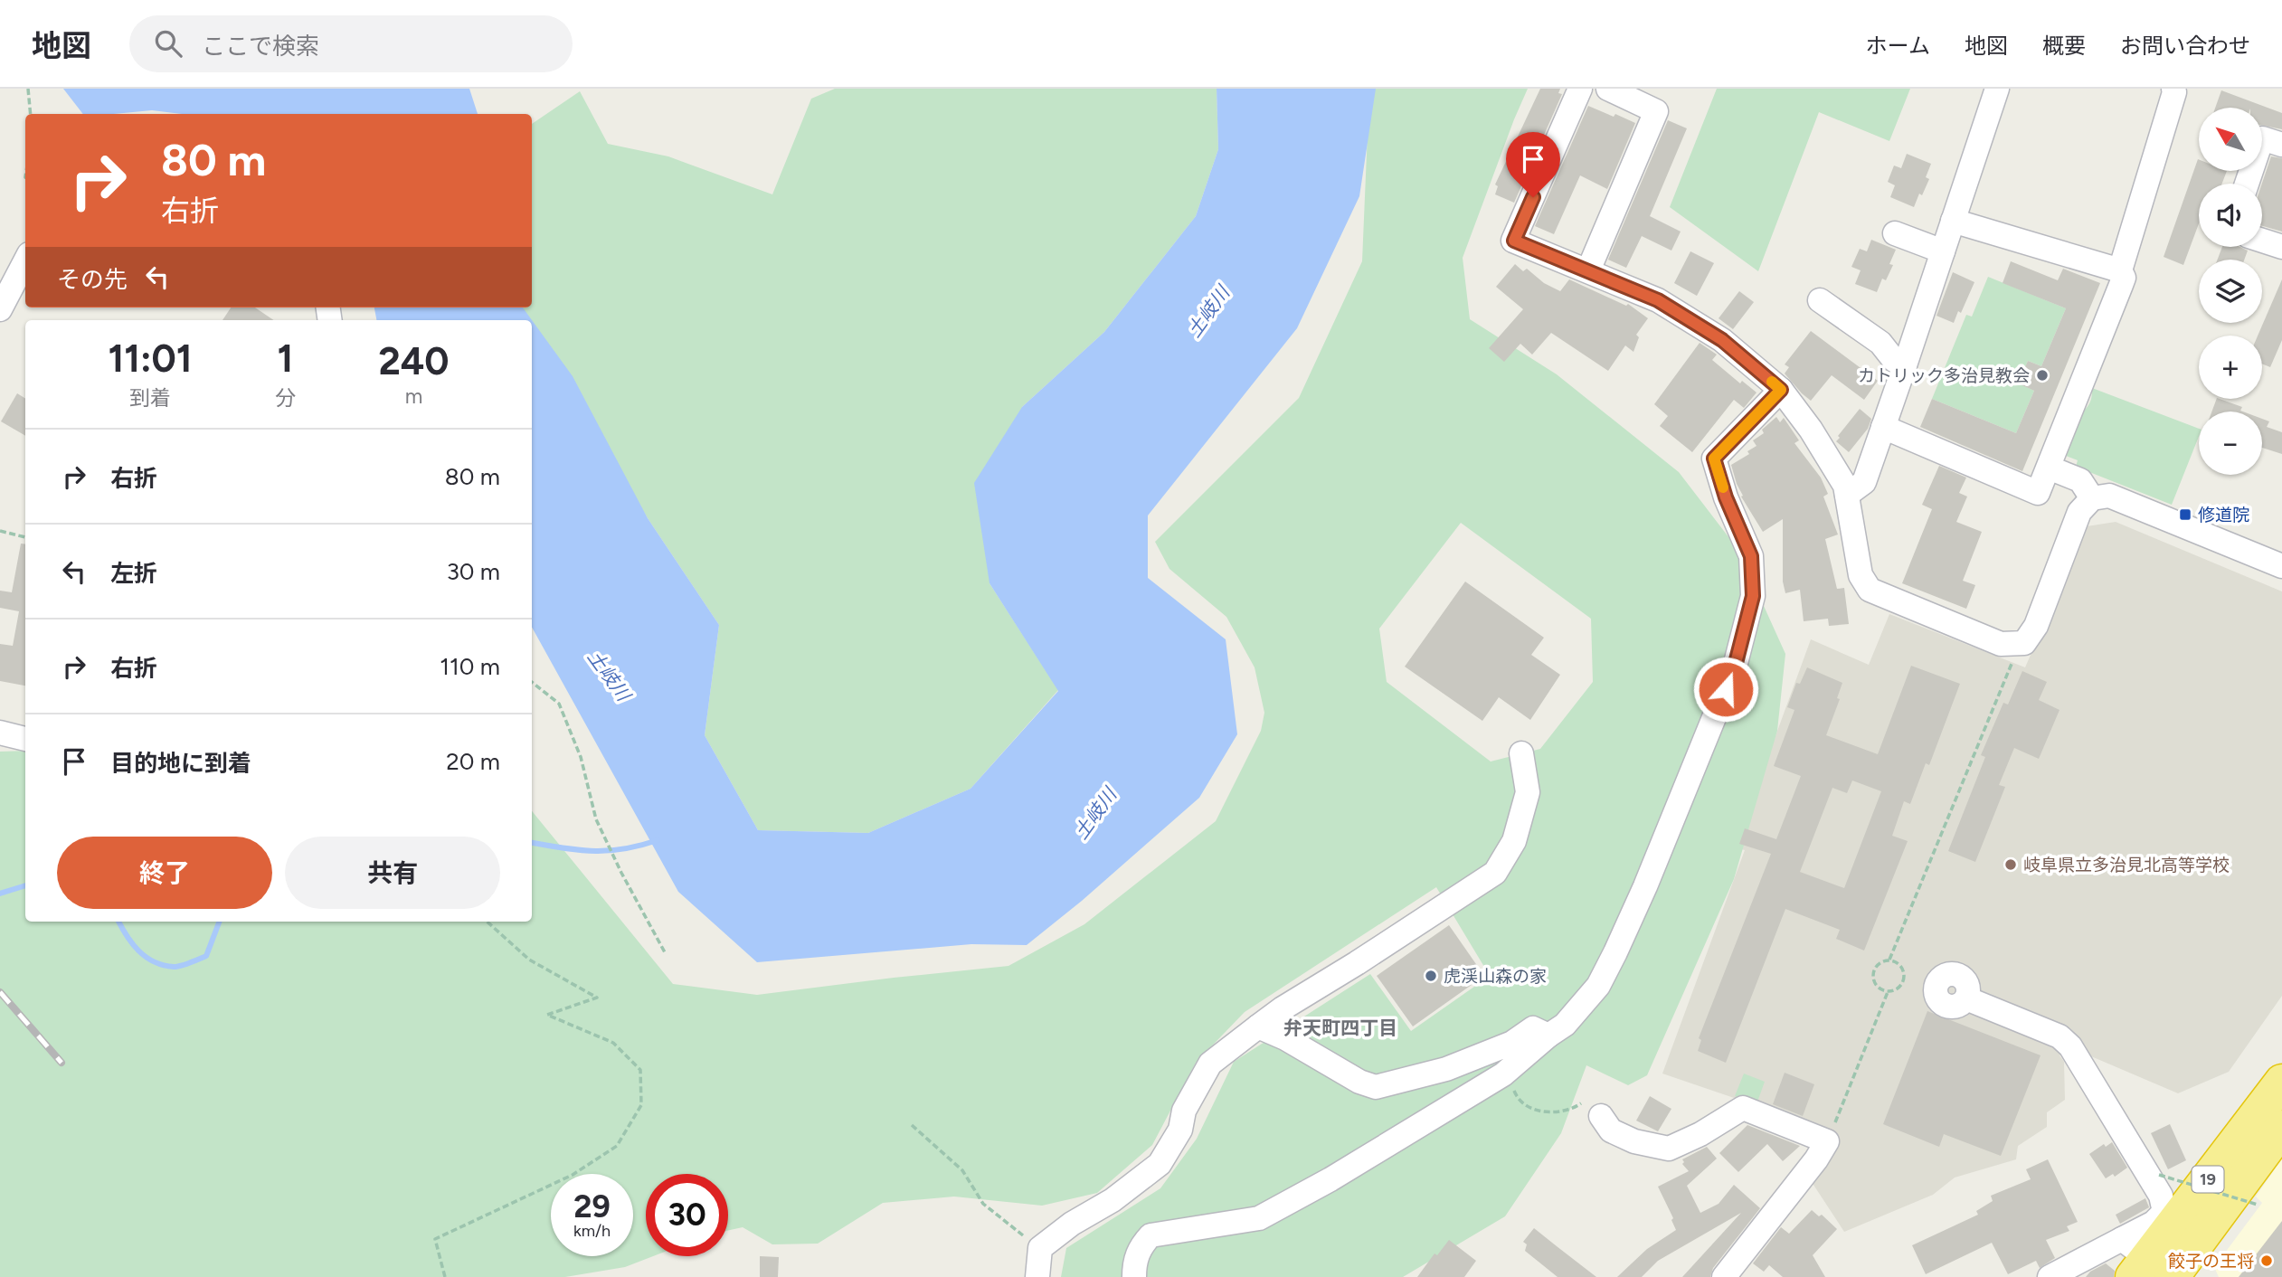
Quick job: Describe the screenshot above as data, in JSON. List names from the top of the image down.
{
  "streets": {
    "highway": ["19"]
  },
  "districts": ["弁天町四丁目"],
  "water": ["土岐川"],
  "places": {
    "other": [
      "カトリック多治見教会",
      "岐阜県立多治見北高等学校",
      "虎渓山森の家",
      "餃子の王将"
    ],
    "transit": ["修道院"]
  },
  "north": "top left",
  "page": {
    "header": "地図",
    "search": "ここで検索",
    "nav": [
      "ホーム",
      "地図",
      "概要",
      "お問い合わせ"
    ],
    "map_buttons": ["+", "−"],
    "turn": ["80 m", "右折"],
    "then": "その先",
    "eta": [
      "11:01",
      "到着",
      "1",
      "分",
      "240",
      "m"
    ],
    "list": [
      {
        "name": "右折",
        "value": "80 m"
      },
      {
        "name": "左折",
        "value": "30 m"
      },
      {
        "name": "右折",
        "value": "110 m"
      },
      {
        "name": "目的地に到着",
        "value": "20 m"
      }
    ],
    "buttons": ["終了", "共有"],
    "speed": "29 km/h",
    "limit": "30"
  }
}
